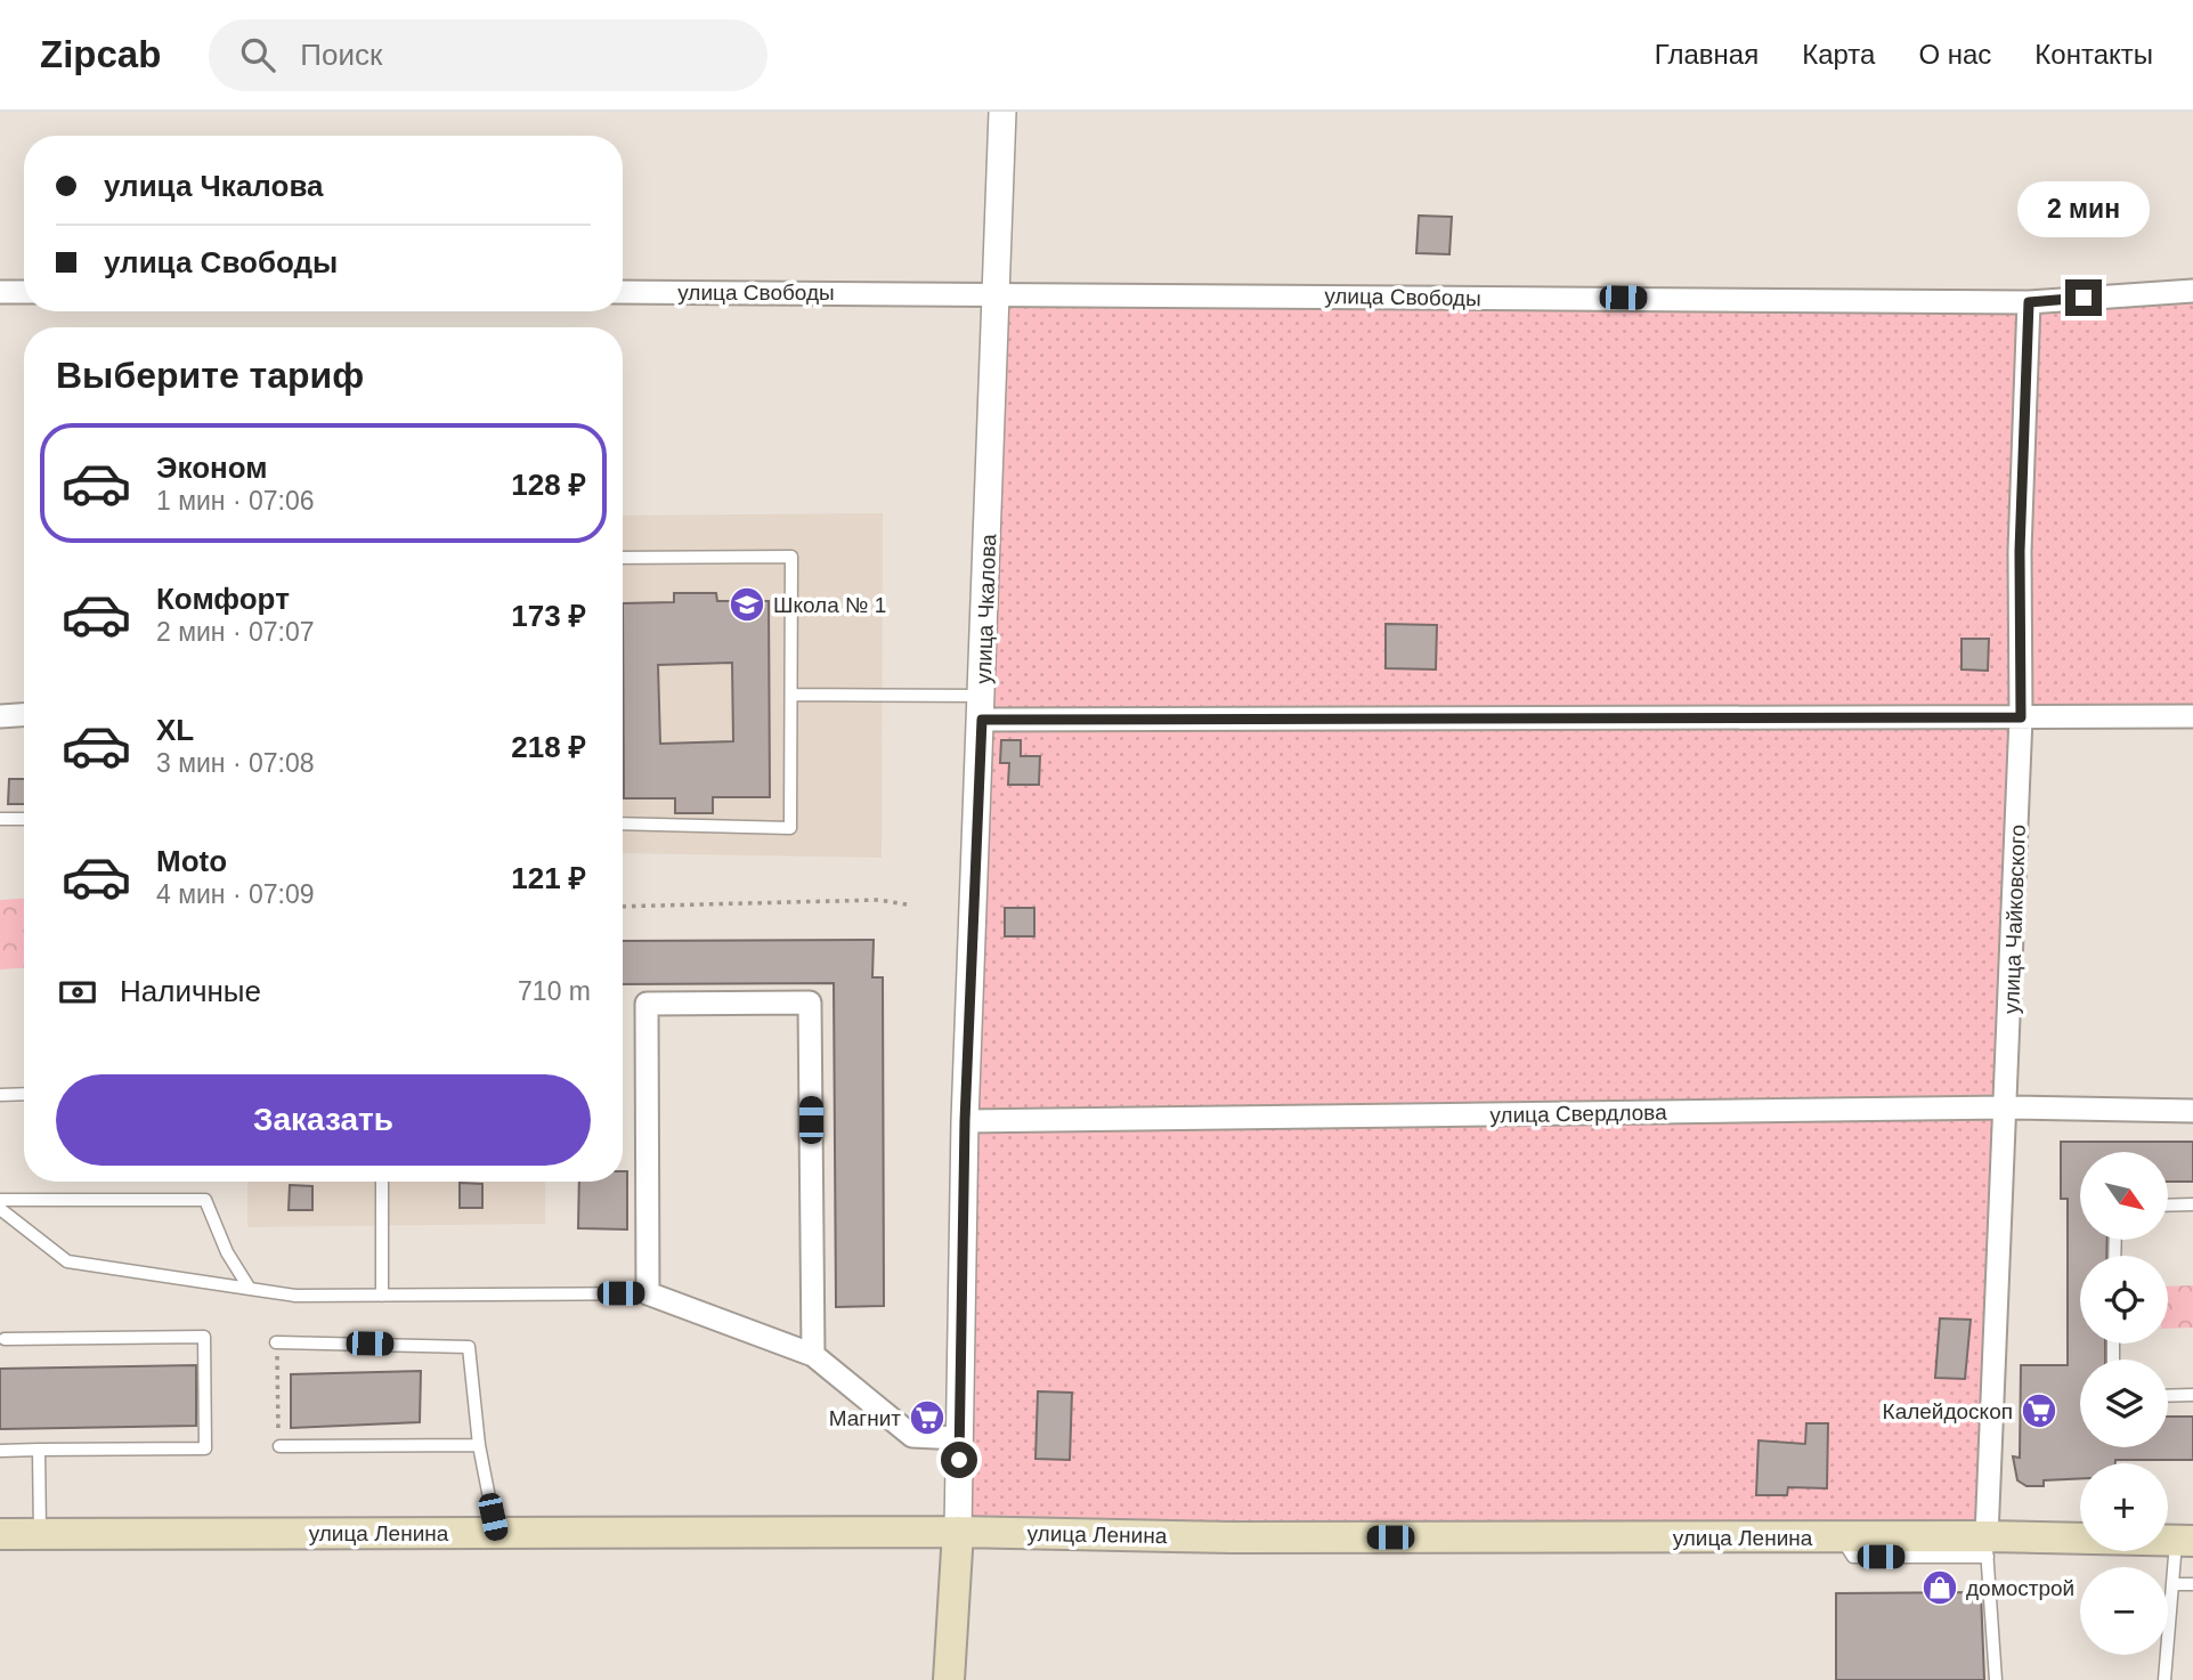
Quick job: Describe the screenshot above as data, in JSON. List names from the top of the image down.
{
  "streets": {
    "main road": ["улица Чкалова", "улица Ленина"],
    "street": ["улица Свободы", "улица Чайковского", "улица Свердлова"]
  },
  "crossings": [
    ["улица Свободы", "улица Чкалова"],
    ["улица Свободы", "улица Чайковского"],
    ["улица Чкалова", "улица Свердлова"],
    ["улица Чкалова", "улица Ленина"],
    ["улица Чайковского", "улица Свердлова"],
    ["улица Чайковского", "улица Ленина"]
  ],
  "places": {
    "school or university": ["Школа № 1"],
    "supermarket": ["Калейдоскоп", "Магнит"],
    "shop": ["домострой"]
  },
  "north": "bottom right",
  "page": {
    "header": "Zipcab",
    "search": "Поиск",
    "nav": [
      "Главная",
      "Карта",
      "О нас",
      "Контакты"
    ],
    "banner": ["улица Чкалова", "улица Свободы"],
    "bubble": "2 мин",
    "heading": "Выберите тариф",
    "list": [
      {
        "name": "Эконом",
        "note": "1 мин · 07:06",
        "value": "128 ₽"
      },
      {
        "name": "Комфорт",
        "note": "2 мин · 07:07",
        "value": "173 ₽"
      },
      {
        "name": "XL",
        "note": "3 мин · 07:08",
        "value": "218 ₽"
      },
      {
        "name": "Moto",
        "note": "4 мин · 07:09",
        "value": "121 ₽"
      }
    ],
    "pay": ["Наличные", "710 m"],
    "buttons": "Заказать",
    "map_buttons": ["+", "−"]
  }
}
